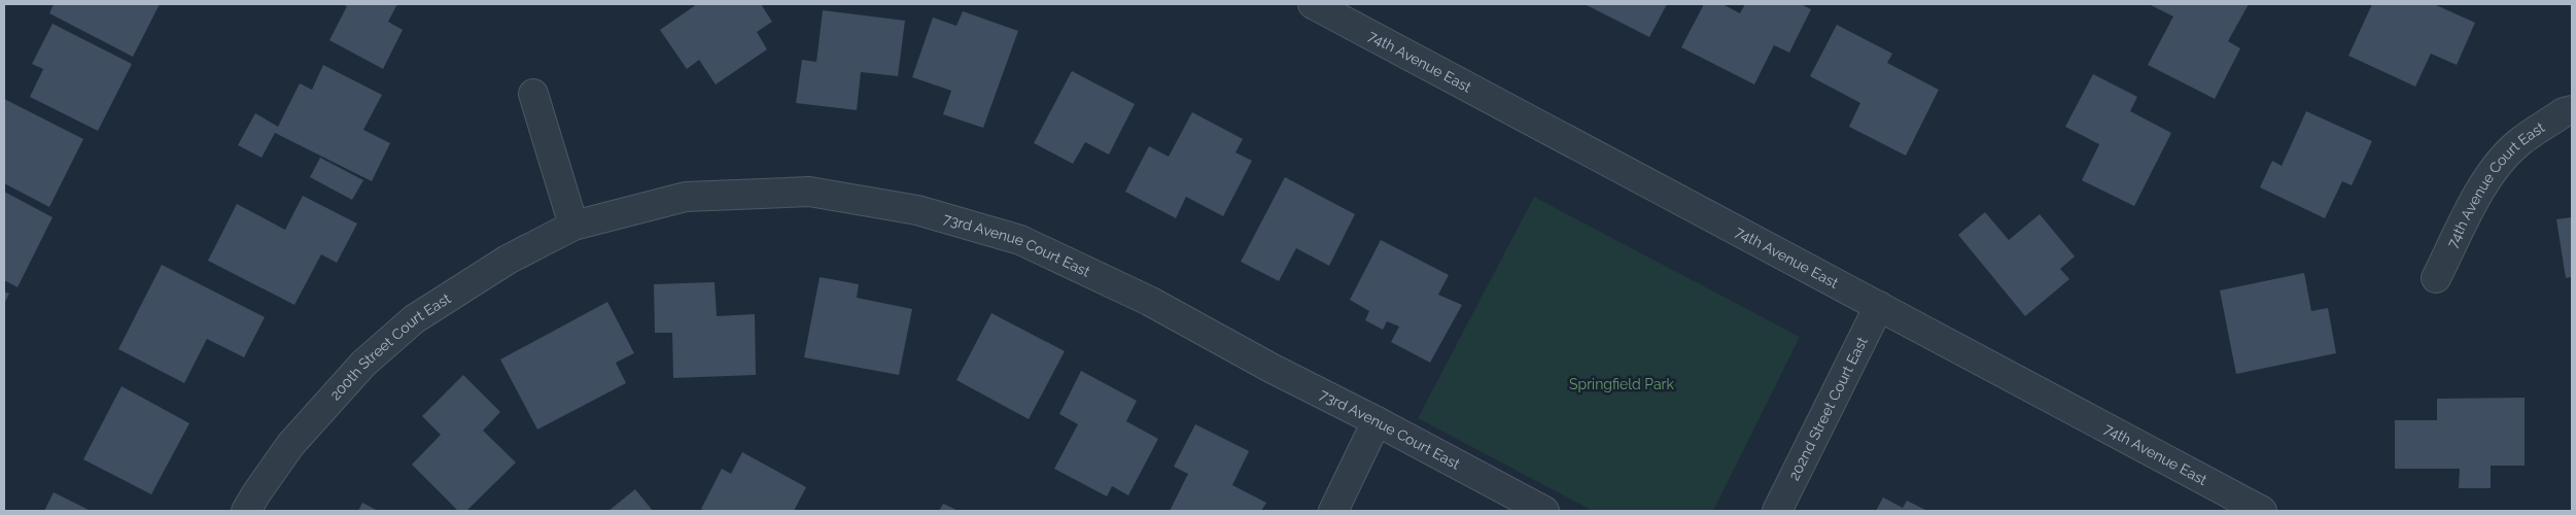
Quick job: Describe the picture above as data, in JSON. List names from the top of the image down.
{
  "streets": {
    "street": [
      "74th Avenue East",
      "74th Avenue Court East",
      "73rd Avenue Court East",
      "200th Street Court East",
      "202nd Street Court East"
    ]
  },
  "crossings": [
    ["74th Avenue East", "202nd Street Court East"],
    ["73rd Avenue Court East", "200th Street Court East"]
  ],
  "parks": ["Springfield Park"]
}
